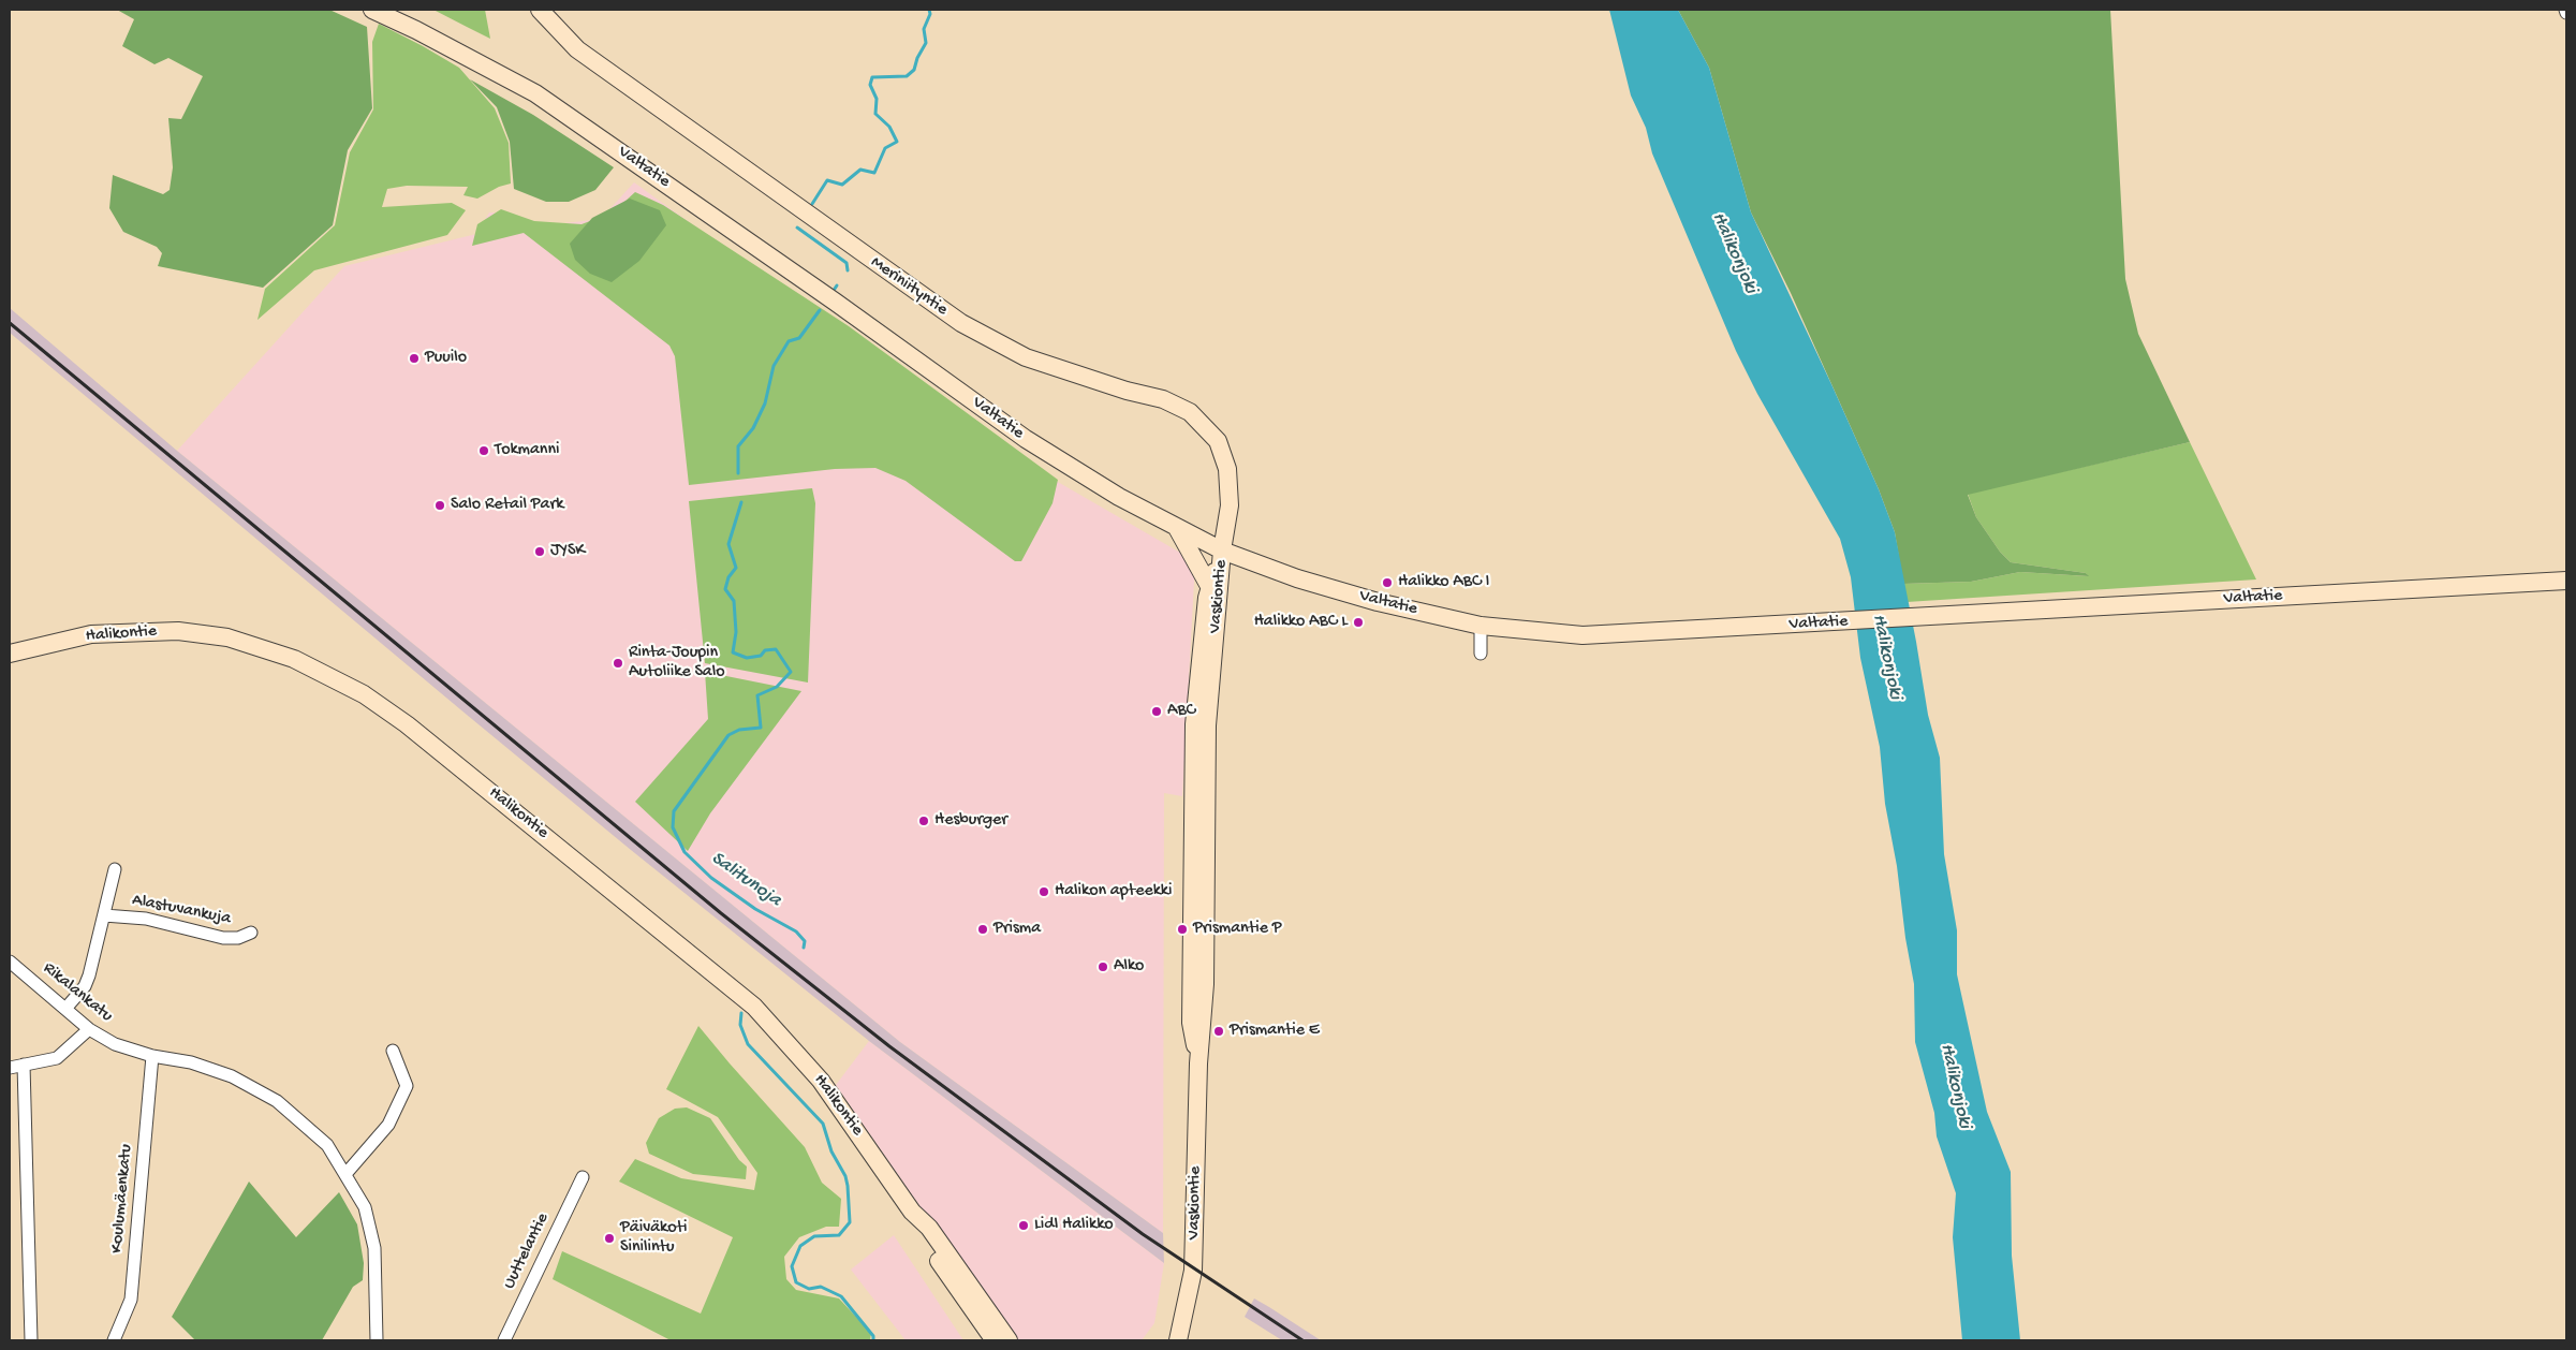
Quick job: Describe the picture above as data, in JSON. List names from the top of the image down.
{
  "streets": {
    "main road": [
      "Valtatie",
      "Meriniityntie",
      "Vaskiontie",
      "Halikontie"
    ],
    "street": [
      "Alastuvankuja",
      "Rikalankatu",
      "Koulumäenkatu",
      "Uuttelantie"
    ]
  },
  "crossings": [
    ["Valtatie", "Meriniityntie"],
    ["Valtatie", "Vaskiontie"],
    ["Meriniityntie", "Vaskiontie"],
    ["Rikalankatu", "Koulumäenkatu"]
  ],
  "water": ["Halikonjoki", "Salitunoja"],
  "places": [
    "Puuilo",
    "Tokmanni",
    "Salo Retail Park",
    "JYSK",
    "Halikko ABC I",
    "Halikko ABC L",
    "Rinta-Joupin Autoliike Salo",
    "ABC",
    "Hesburger",
    "Halikon apteekki",
    "Prisma",
    "Prismantie P",
    "Alko",
    "Prismantie E",
    "Lidl Halikko",
    "Päiväkoti Sinilintu"
  ]
}
